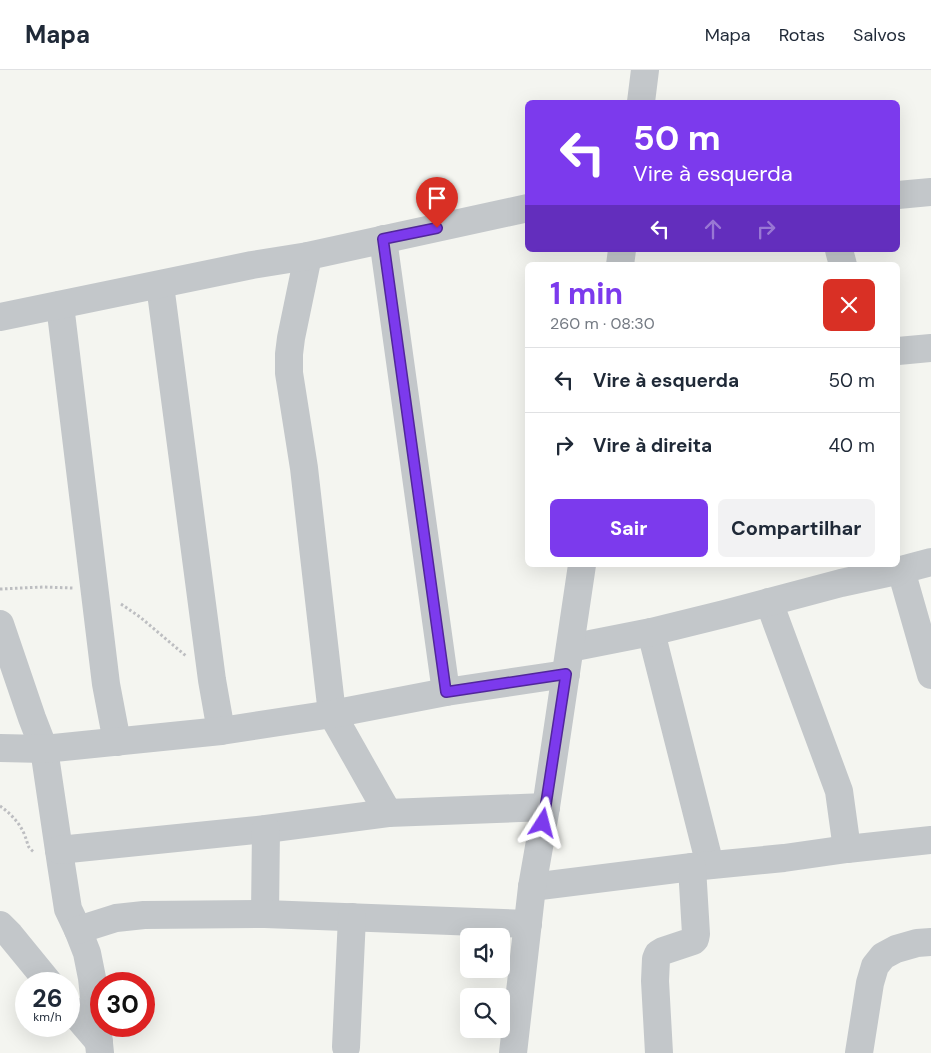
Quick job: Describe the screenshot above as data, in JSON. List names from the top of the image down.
{
  "page": {
    "header": "Mapa",
    "nav": ["Mapa", "Rotas", "Salvos"],
    "turn": ["50 m", "Vire à esquerda"],
    "heading": ["1 min", "260 m · 08:30"],
    "list": [
      {
        "name": "Vire à esquerda",
        "value": "50 m"
      },
      {
        "name": "Vire à direita",
        "value": "40 m"
      }
    ],
    "buttons": ["Sair", "Compartilhar"],
    "speed": "26 km/h",
    "limit": "30"
  }
}
